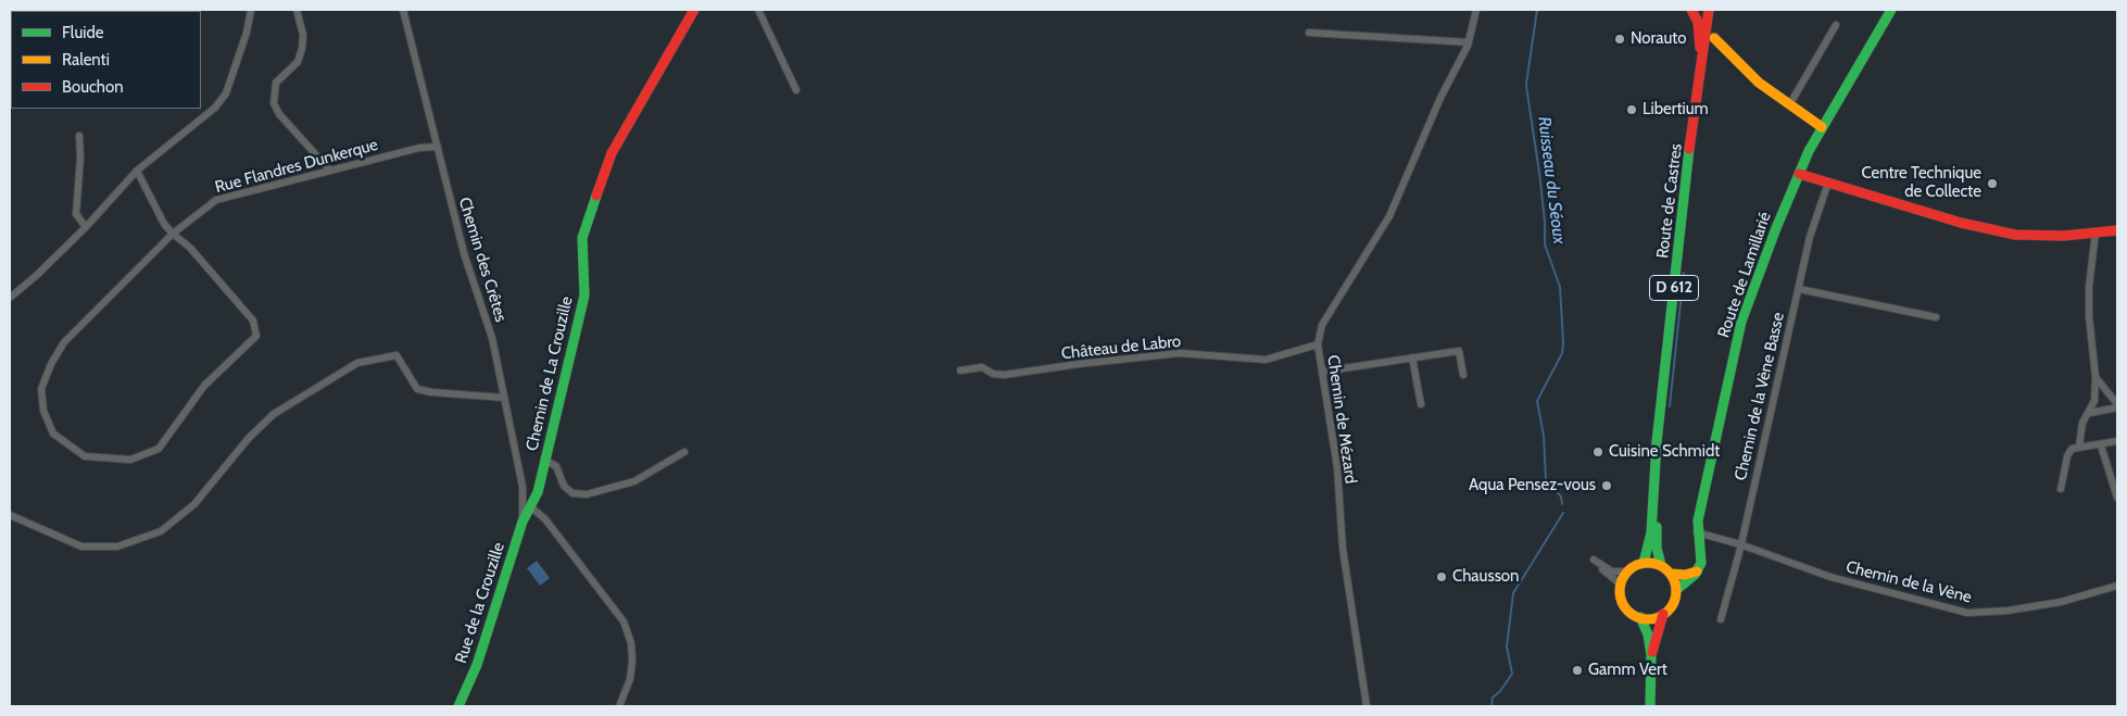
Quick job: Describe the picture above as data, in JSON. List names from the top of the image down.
{
  "streets": {
    "main road": [
      "Route de Castres",
      "Route de Lamillarié",
      "D 612",
      "Chemin de La Crouzille",
      "Rue de la Crouzille"
    ],
    "street": [
      "Rue Flandres Dunkerque",
      "Chemin des Crêtes",
      "Château de Labro",
      "Chemin de la Vène Basse",
      "Chemin de Mézard",
      "Chemin de la Vène"
    ]
  },
  "crossings": [
    ["Rue Flandres Dunkerque", "Chemin des Crêtes"],
    ["Chemin des Crêtes", "Rue de la Crouzille"],
    ["Route de Lamillarié", "Chemin de la Vène"],
    ["Château de Labro", "Chemin de Mézard"],
    ["Chemin de La Crouzille", "Rue de la Crouzille"],
    ["Chemin de la Vène Basse", "Chemin de la Vène"]
  ],
  "water": ["Ruisseau du Séoux"],
  "places": [
    "Norauto",
    "Libertium",
    "Centre Technique de Collecte",
    "Cuisine Schmidt",
    "Aqua Pensez-vous",
    "Chausson",
    "Gamm Vert"
  ],
  "legend": ["Fluide", "Ralenti", "Bouchon"]
}
